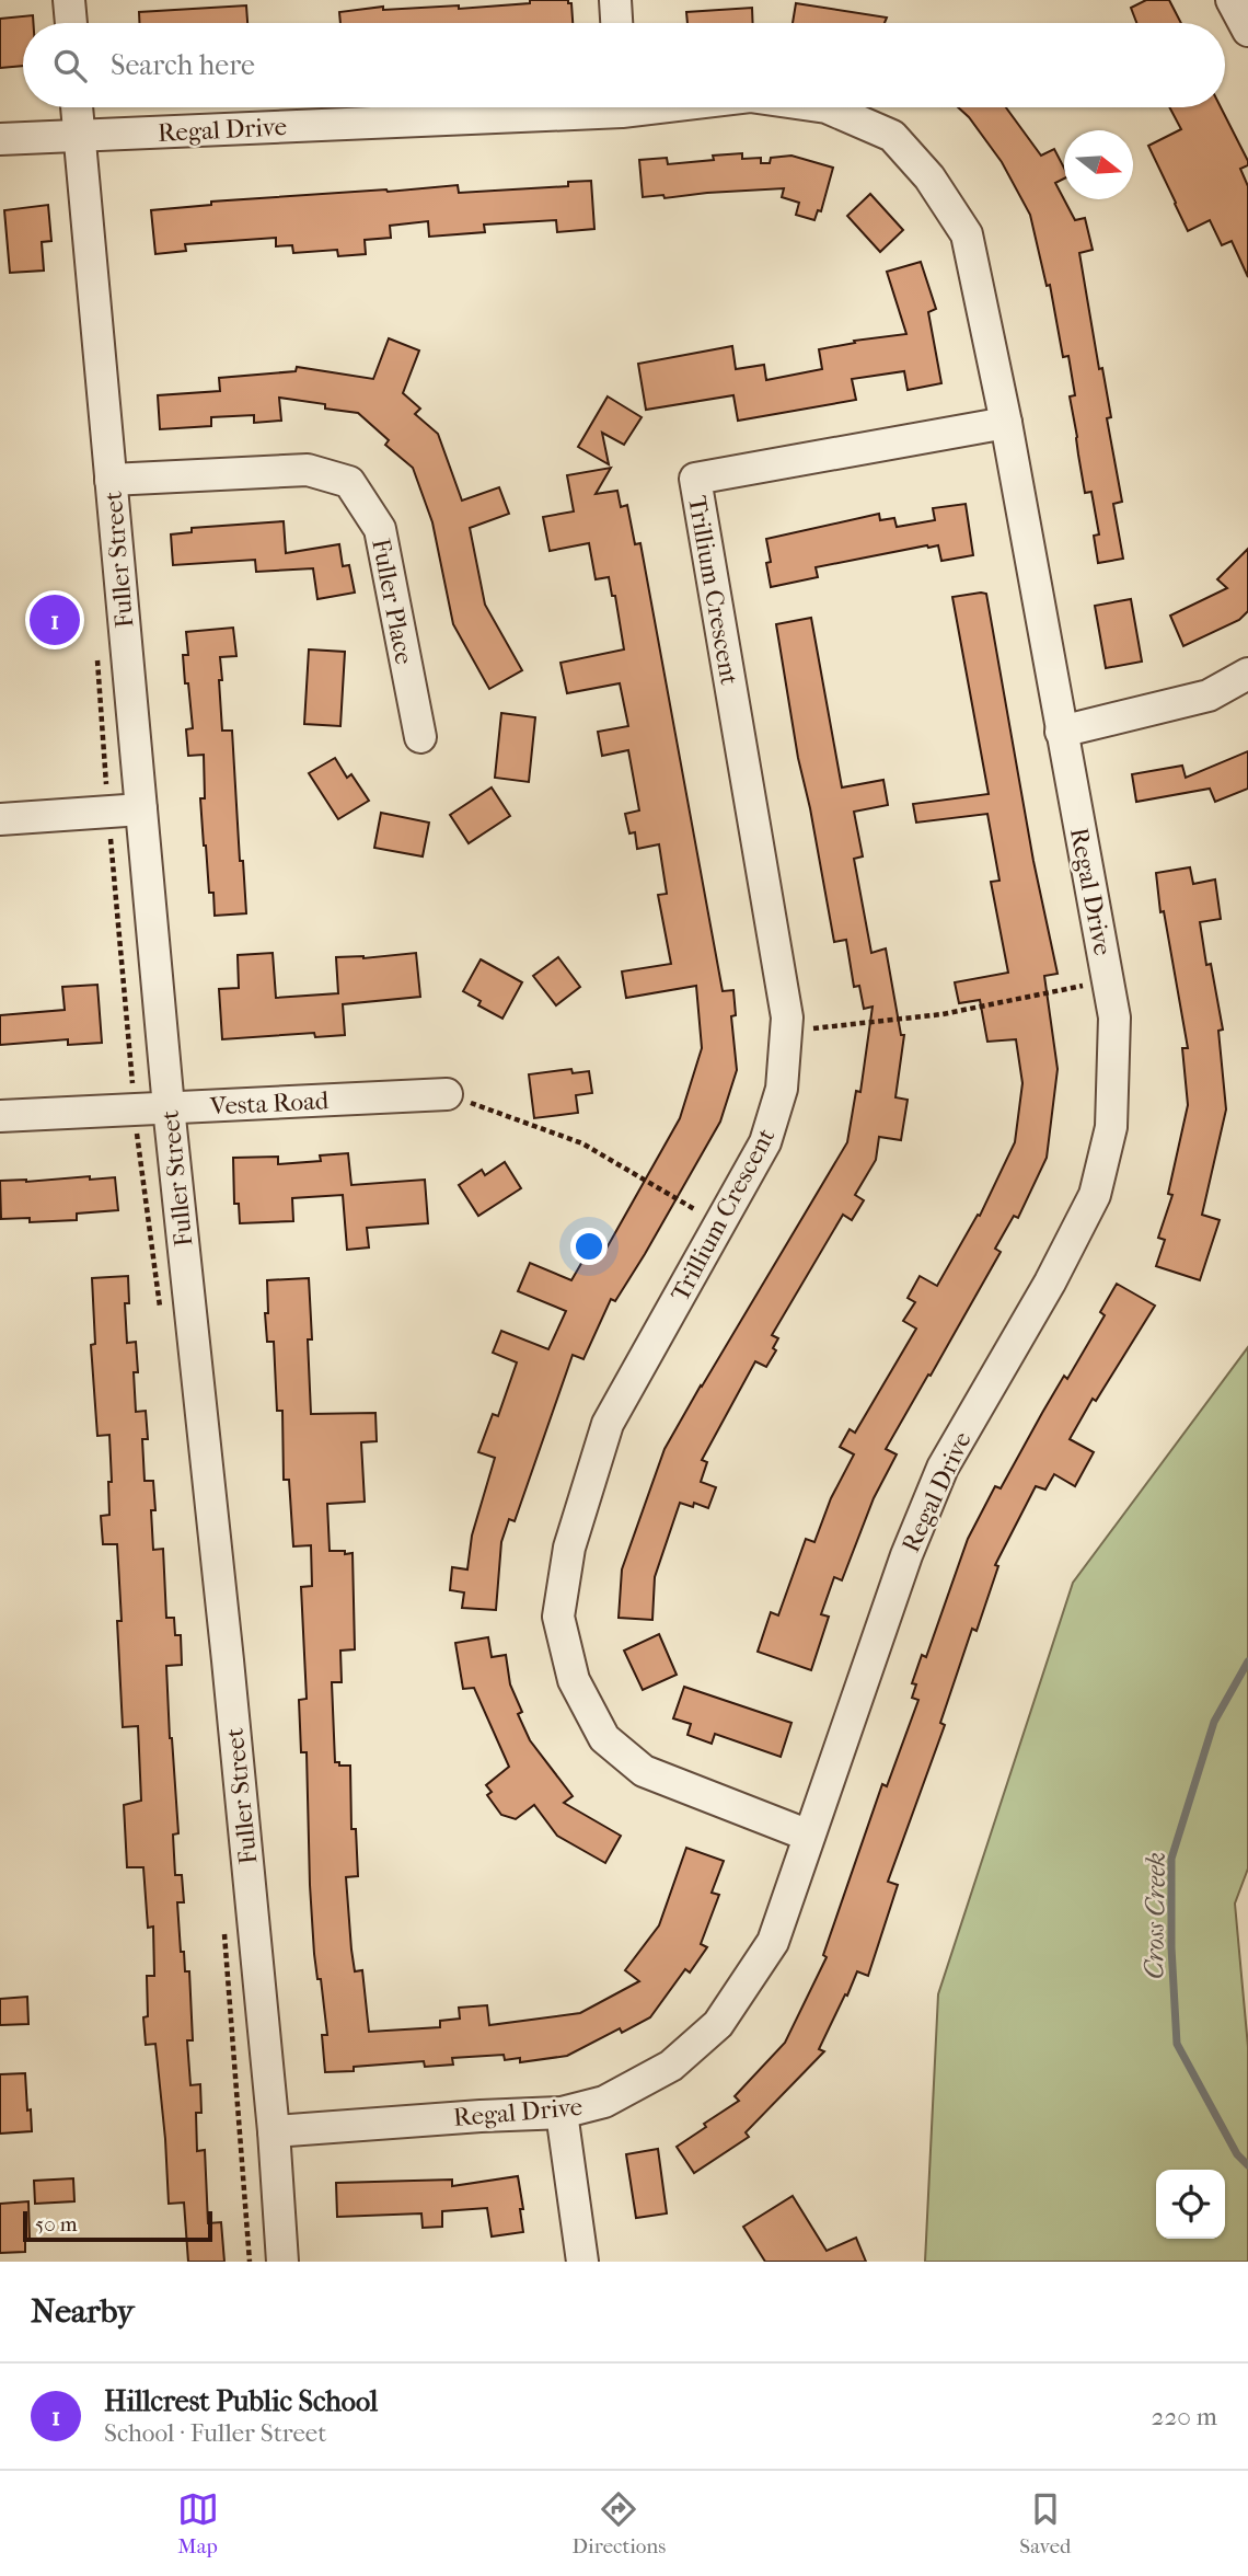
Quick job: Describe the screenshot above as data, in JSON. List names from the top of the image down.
{
  "streets": {
    "street": [
      "Regal Drive",
      "Fuller Street",
      "Trillium Crescent",
      "Fuller Place",
      "Vesta Road"
    ]
  },
  "crossings": [
    ["Regal Drive", "Fuller Street"],
    ["Regal Drive", "Trillium Crescent"],
    ["Fuller Street", "Fuller Place"],
    ["Fuller Street", "Vesta Road"]
  ],
  "water": ["Cross Creek"],
  "scale_bar": "50 m",
  "north": "right",
  "page": {
    "search": "Search here",
    "pins": "1",
    "scale": "50 m",
    "heading": "Nearby",
    "list": [
      {
        "mark": "1",
        "name": "Hillcrest Public School",
        "note": "School · Fuller Street",
        "value": "220 m"
      }
    ],
    "nav": ["Map", "Directions", "Saved"]
  }
}
